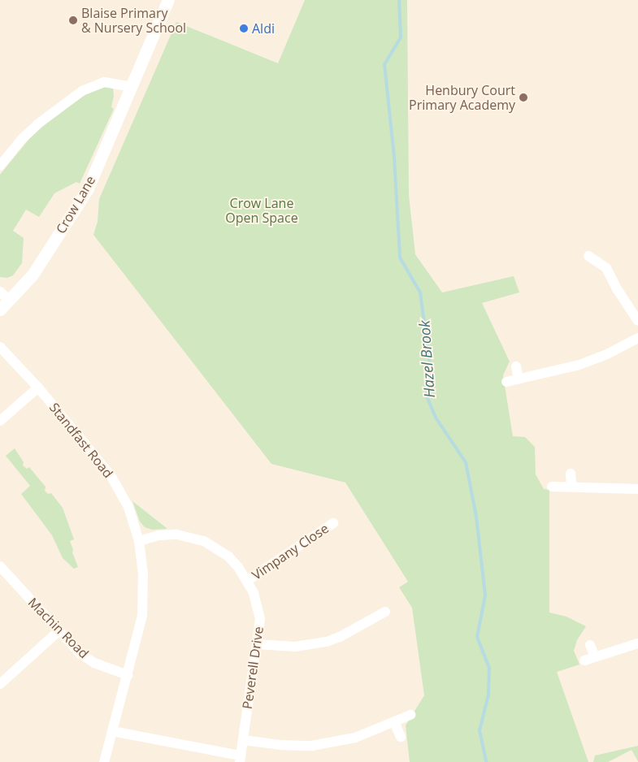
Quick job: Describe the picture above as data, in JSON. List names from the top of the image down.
{
  "streets": {
    "street": [
      "Crow Lane",
      "Standfast Road",
      "Vimpany Close",
      "Machin Road",
      "Peverell Drive"
    ]
  },
  "crossings": [
    ["Standfast Road", "Machin Road"],
    ["Standfast Road", "Peverell Drive"],
    ["Vimpany Close", "Peverell Drive"]
  ],
  "water": ["Hazel Brook"],
  "parks": ["Crow Lane Open Space"],
  "places": ["Blaise Primary & Nursery School", "Aldi", "Henbury Court Primary Academy"]
}
